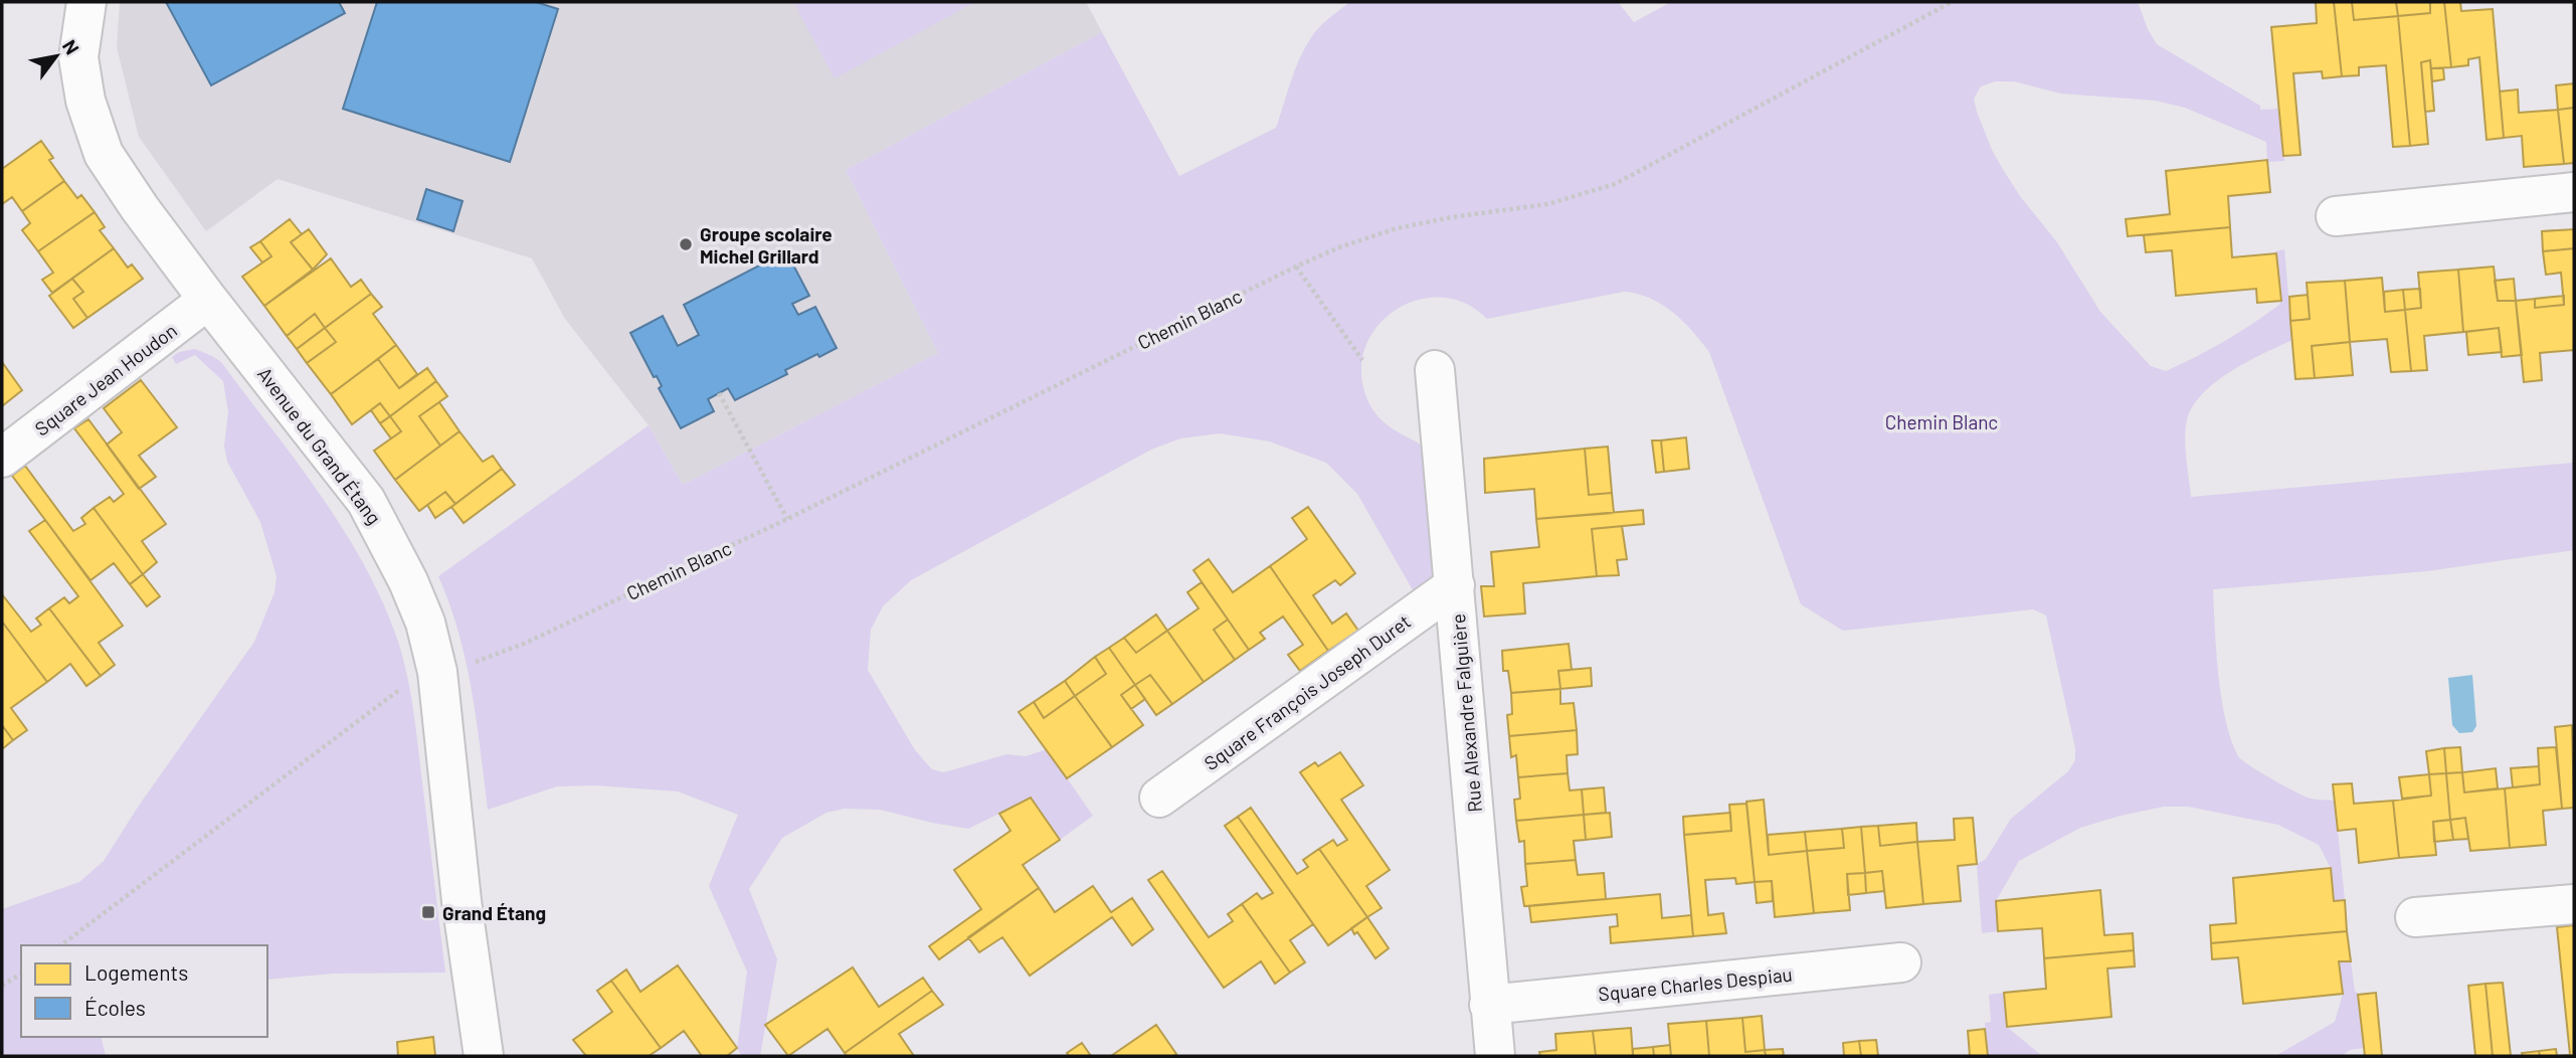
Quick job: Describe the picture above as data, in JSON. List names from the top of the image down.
{
  "streets": {
    "street": [
      "Square Jean Houdon",
      "Avenue du Grand Étang",
      "Square François Joseph Duret",
      "Rue Alexandre Falguière",
      "Square Charles Despiau"
    ],
    "path": ["Chemin Blanc"]
  },
  "crossings": [
    ["Chemin Blanc", "Avenue du Grand Étang"],
    ["Square Jean Houdon", "Avenue du Grand Étang"],
    ["Square François Joseph Duret", "Rue Alexandre Falguière"],
    ["Rue Alexandre Falguière", "Square Charles Despiau"]
  ],
  "parks": ["Chemin Blanc"],
  "places": {
    "other": ["Groupe scolaire Michel Grillard"],
    "transit": ["Grand Étang"]
  },
  "legend": ["Logements", "Écoles"],
  "north": "top right"
}
